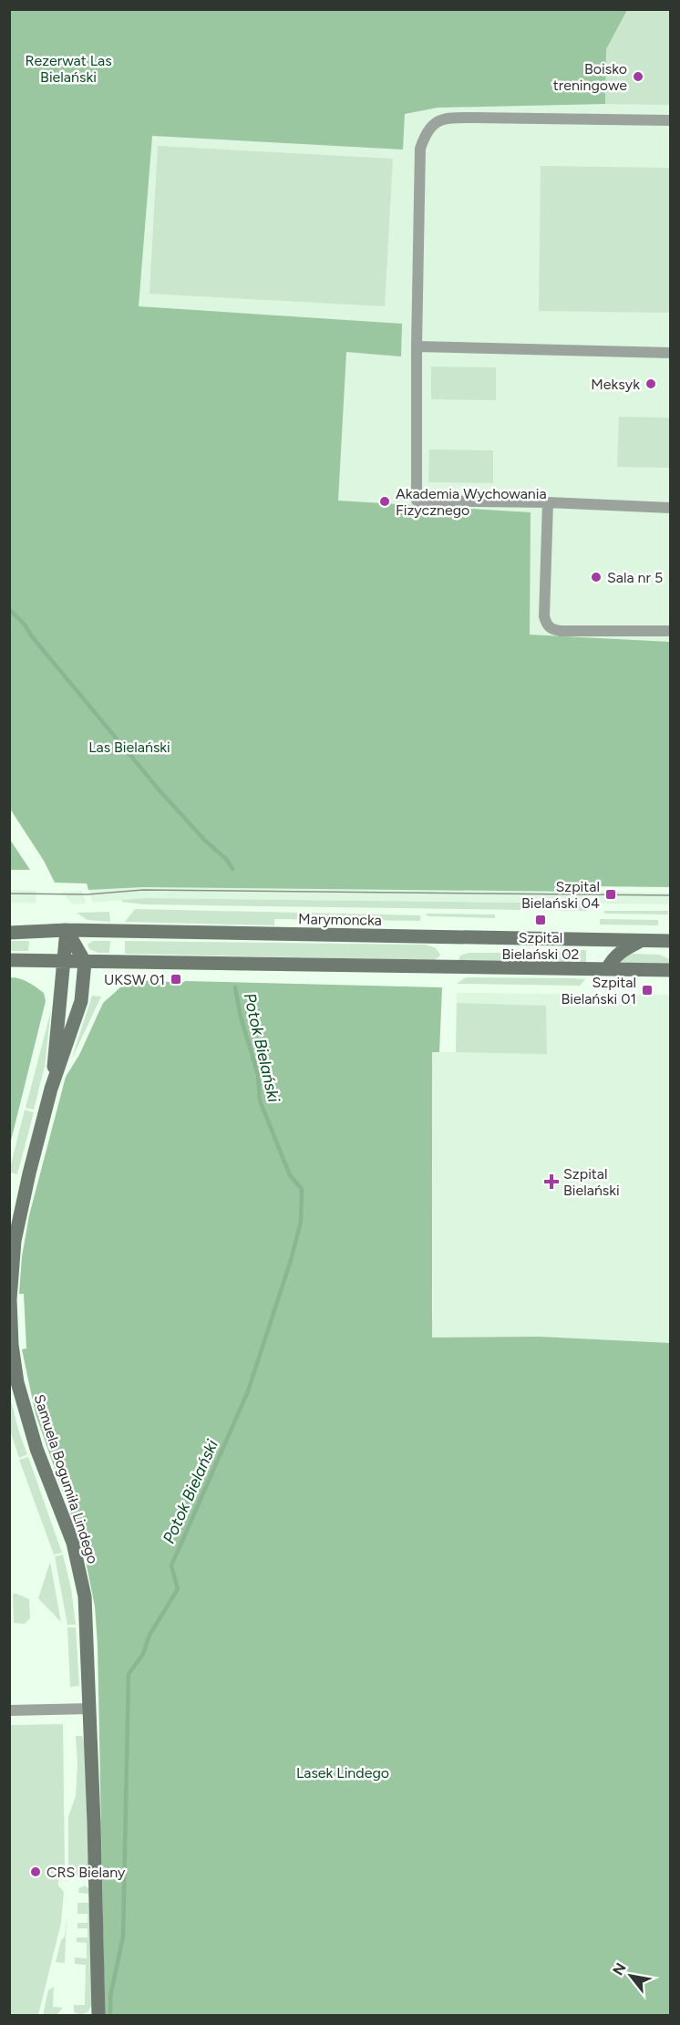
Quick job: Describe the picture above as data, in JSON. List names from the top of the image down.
{
  "streets": {
    "main road": ["Marymoncka", "Samuela Bogumiła Lindego"]
  },
  "crossings": [
    ["Marymoncka", "Samuela Bogumiła Lindego"]
  ],
  "water": ["Potok Bielański"],
  "parks": ["Rezerwat Las Bielański", "Las Bielański", "Lasek Lindego"],
  "places": {
    "other": [
      "Boisko treningowe",
      "Meksyk",
      "Akademia Wychowania Fizycznego",
      "Sala nr 5",
      "CRS Bielany"
    ],
    "transit": [
      "Szpital Bielański 04",
      "Szpital Bielański 02",
      "UKSW 01",
      "Szpital Bielański 01"
    ],
    "health": ["Szpital Bielański"]
  },
  "north": "top left"
}
